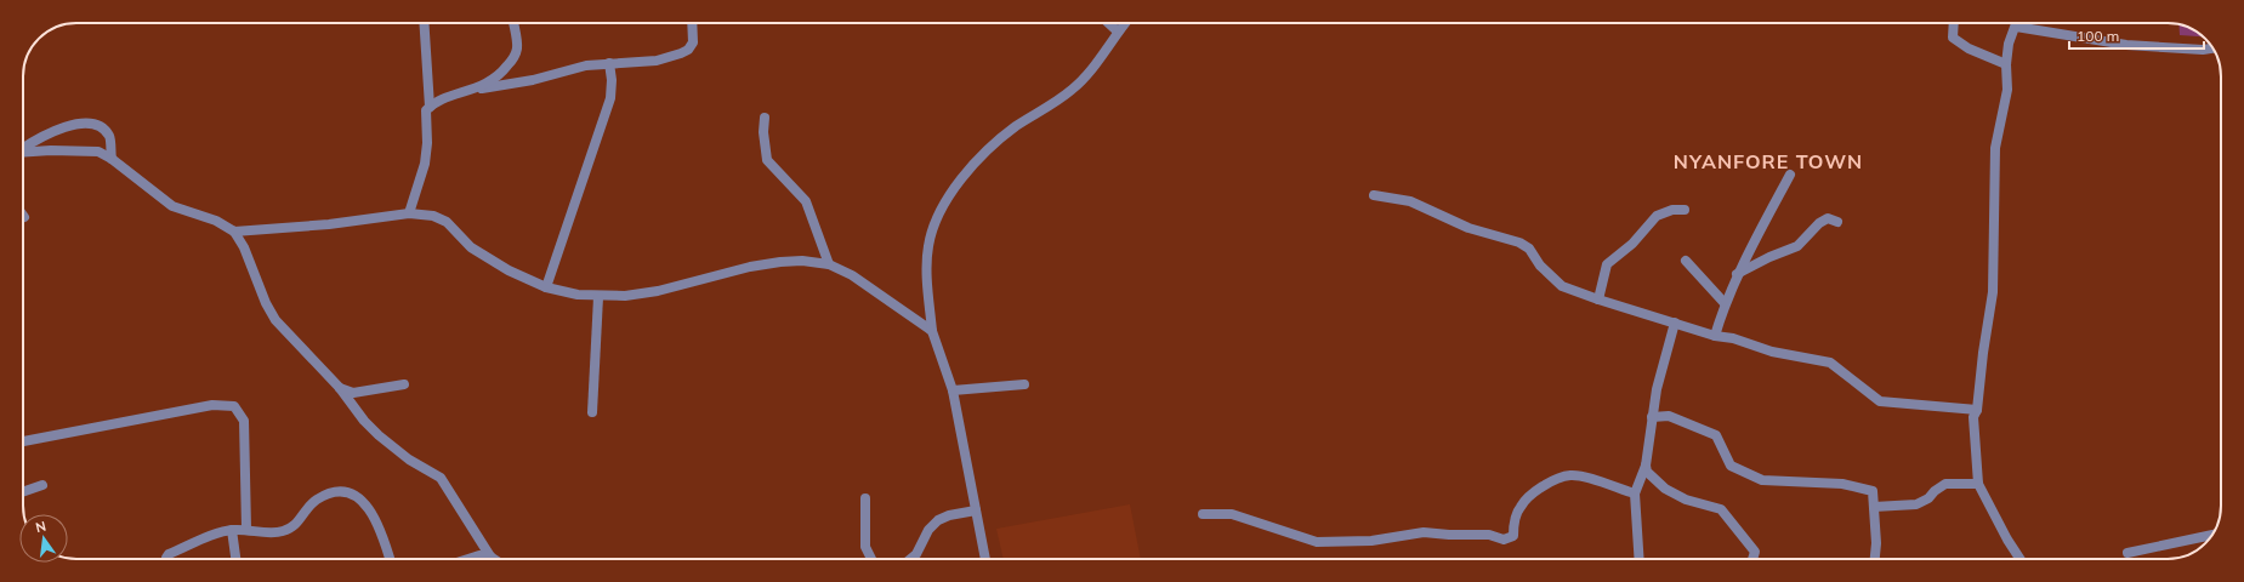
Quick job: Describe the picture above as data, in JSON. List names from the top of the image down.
{
  "districts": ["NYANFORE TOWN"],
  "scale_bar": "100 m",
  "north": "top"
}
